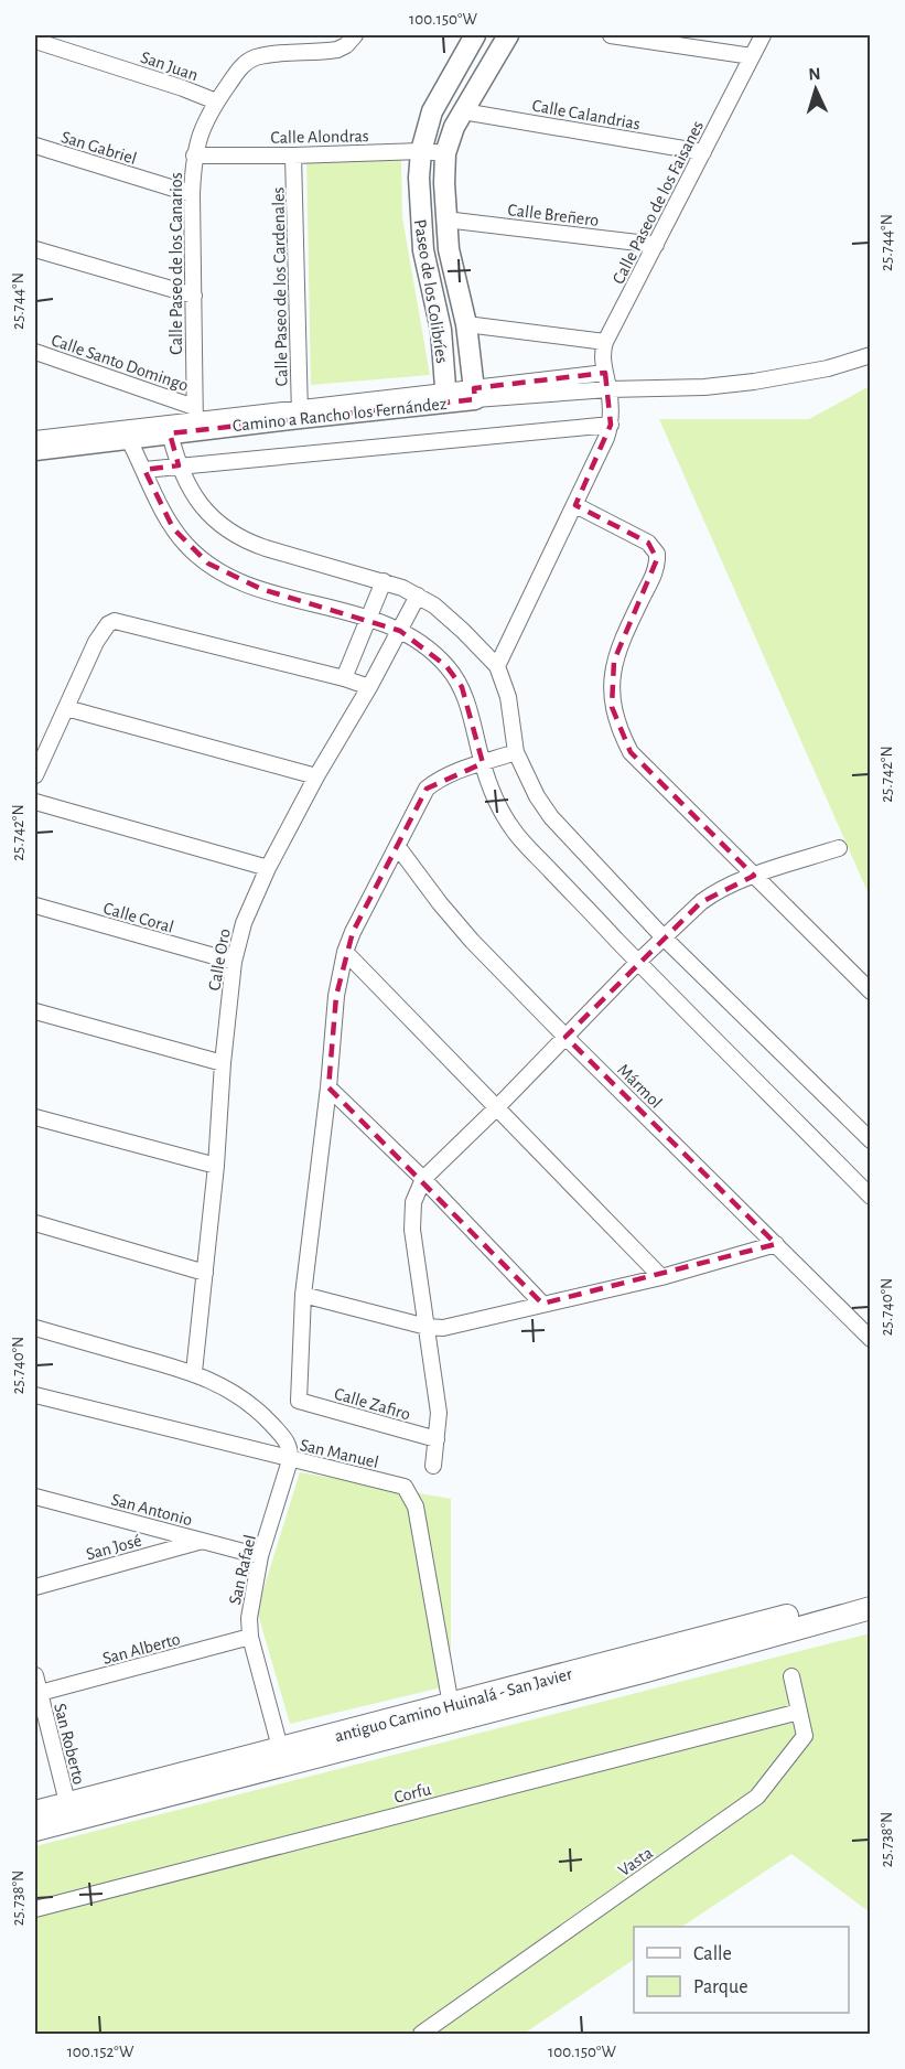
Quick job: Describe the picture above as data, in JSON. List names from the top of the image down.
{
  "streets": {
    "main road": ["antiguo Camino Huinalá - San Javier"],
    "street": [
      "San Juan",
      "Calle Calandrias",
      "Calle Alondras",
      "San Gabriel",
      "Calle Paseo de los Faisanes",
      "Calle Breñero",
      "Calle Paseo de los Canarios",
      "Calle Paseo de los Cardenales",
      "Paseo de los Colibríes",
      "Calle Santo Domingo",
      "Camino a Rancho los Fernández",
      "Calle Coral",
      "Calle Oro",
      "Mármol",
      "Calle Zafiro",
      "San Manuel",
      "San Antonio",
      "San José",
      "San Rafael",
      "San Alberto",
      "San Roberto",
      "Corfu",
      "Vasta"
    ]
  },
  "crossings": [
    ["San Juan", "Calle Paseo de los Canarios"],
    ["Calle Calandrias", "Calle Paseo de los Faisanes"],
    ["Calle Calandrias", "Paseo de los Colibríes"],
    ["Calle Alondras", "Calle Paseo de los Canarios"],
    ["Calle Alondras", "Calle Paseo de los Cardenales"],
    ["Calle Alondras", "Paseo de los Colibríes"],
    ["San Gabriel", "Calle Paseo de los Canarios"],
    ["Calle Paseo de los Faisanes", "Calle Breñero"],
    ["Calle Paseo de los Faisanes", "Camino a Rancho los Fernández"],
    ["Calle Breñero", "Paseo de los Colibríes"],
    ["Calle Paseo de los Canarios", "Calle Santo Domingo"],
    ["Calle Paseo de los Canarios", "Camino a Rancho los Fernández"],
    ["Calle Paseo de los Cardenales", "Camino a Rancho los Fernández"],
    ["Paseo de los Colibríes", "Camino a Rancho los Fernández"],
    ["Calle Santo Domingo", "Camino a Rancho los Fernández"],
    ["Calle Coral", "Calle Oro"],
    ["San Manuel", "San Rafael"],
    ["San Manuel", "antiguo Camino Huinalá - San Javier"],
    ["San Antonio", "San José"],
    ["San Antonio", "San Rafael"],
    ["San Rafael", "San Alberto"],
    ["San Alberto", "San Roberto"],
    ["Corfu", "Vasta"]
  ],
  "legend": ["Calle", "Parque"],
  "north": "top",
  "coordinates": [
    "100.150°W",
    "25.744°N",
    "25.742°N",
    "25.740°N",
    "25.738°N",
    "100.152°W"
  ]
}
